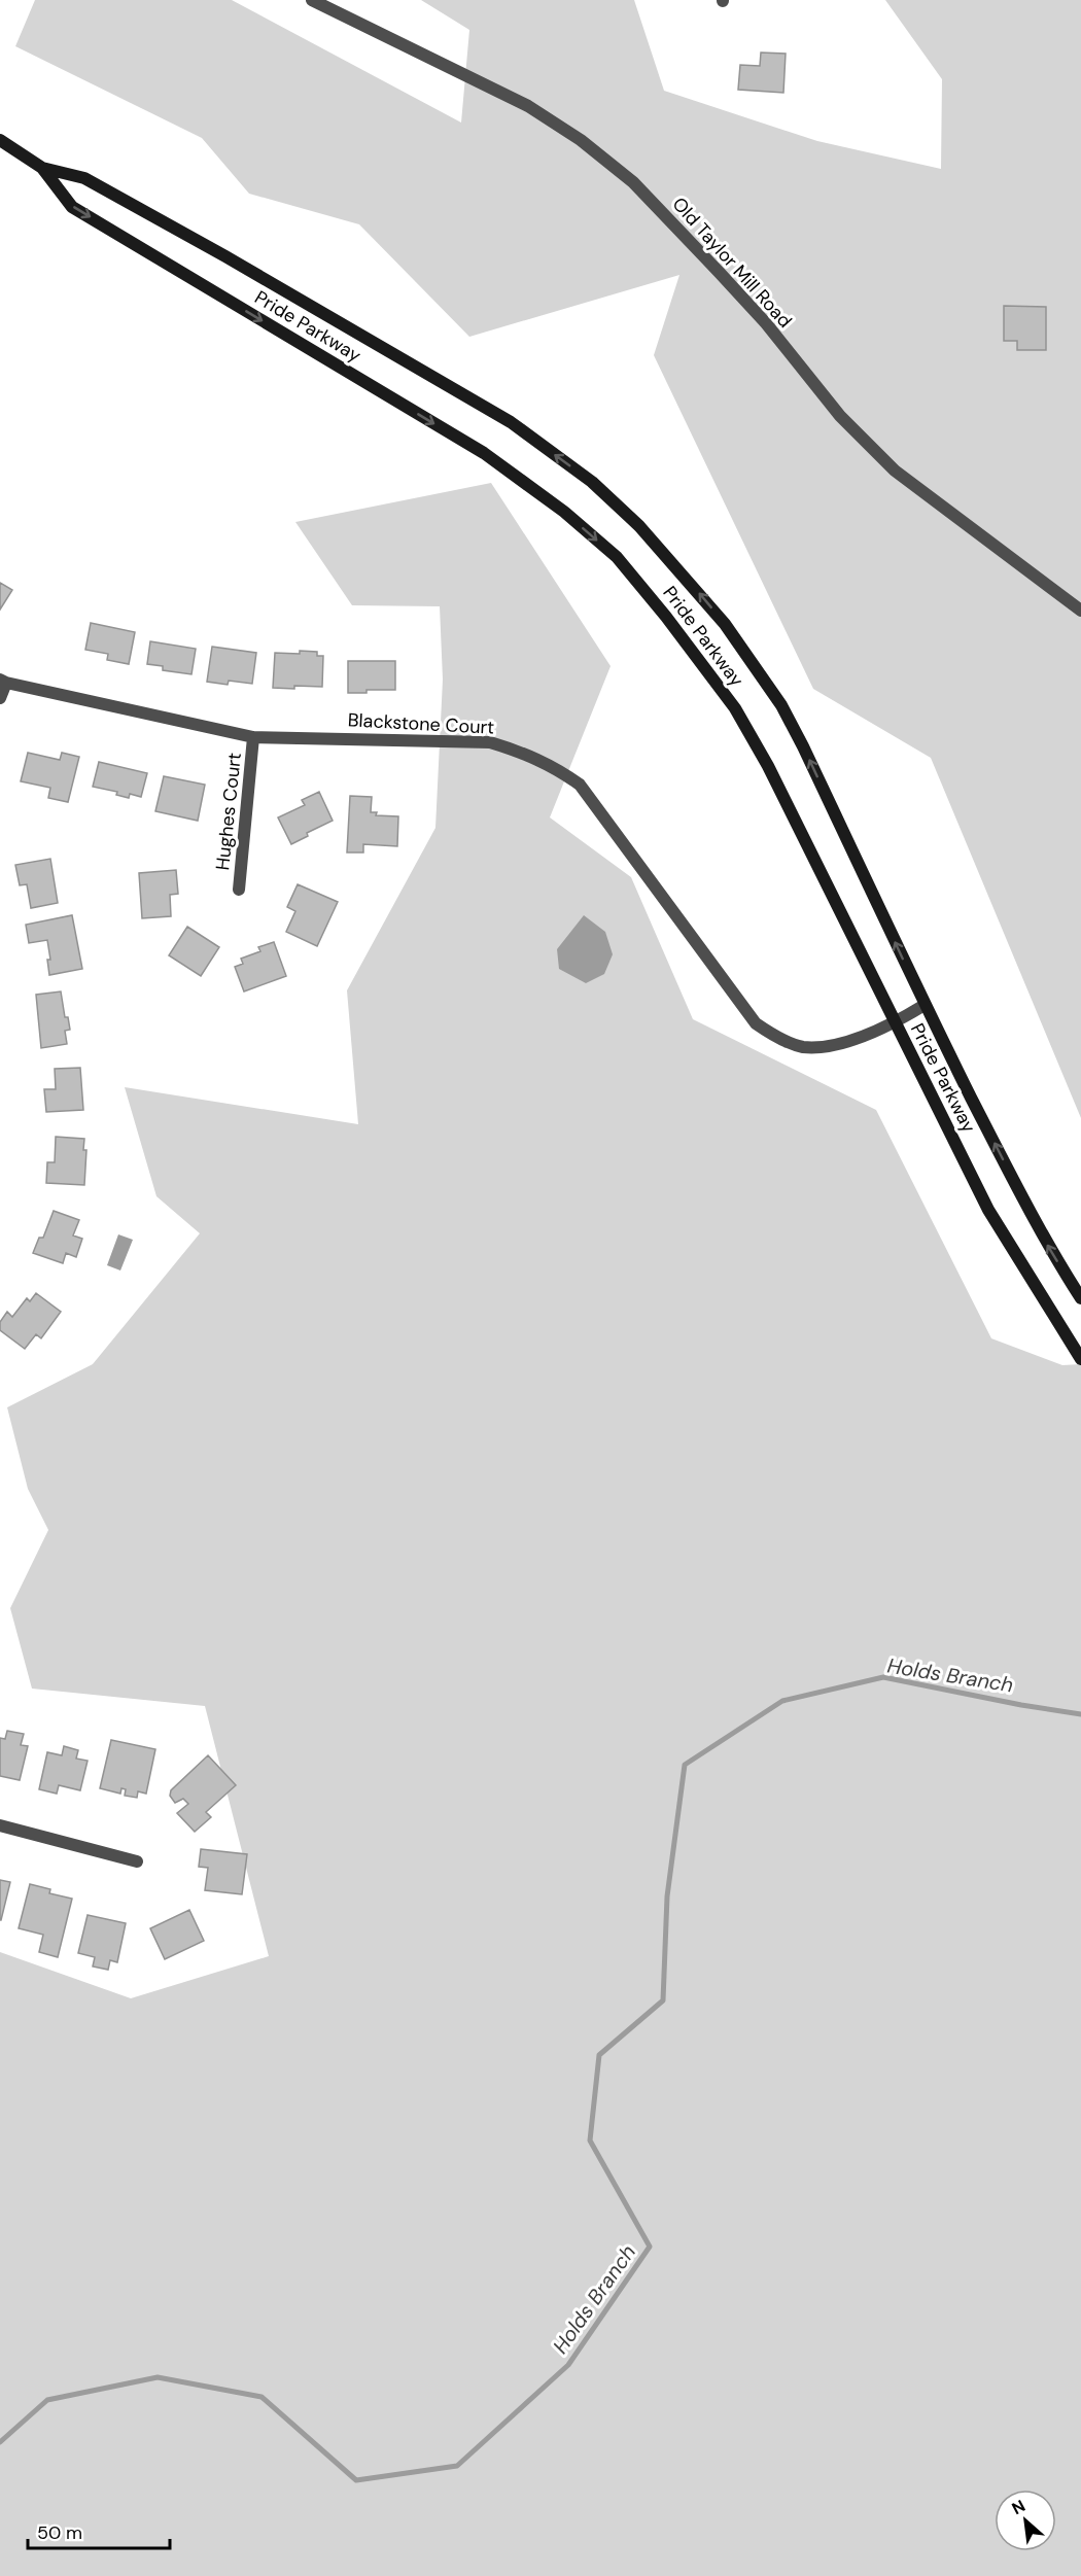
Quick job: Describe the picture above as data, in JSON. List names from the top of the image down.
{
  "streets": {
    "main road": ["Pride Parkway"],
    "street": ["Old Taylor Mill Road", "Blackstone Court", "Hughes Court"]
  },
  "crossings": [
    ["Pride Parkway", "Blackstone Court"],
    ["Blackstone Court", "Hughes Court"]
  ],
  "water": ["Holds Branch"],
  "scale_bar": "50 m",
  "north": "top left"
}
